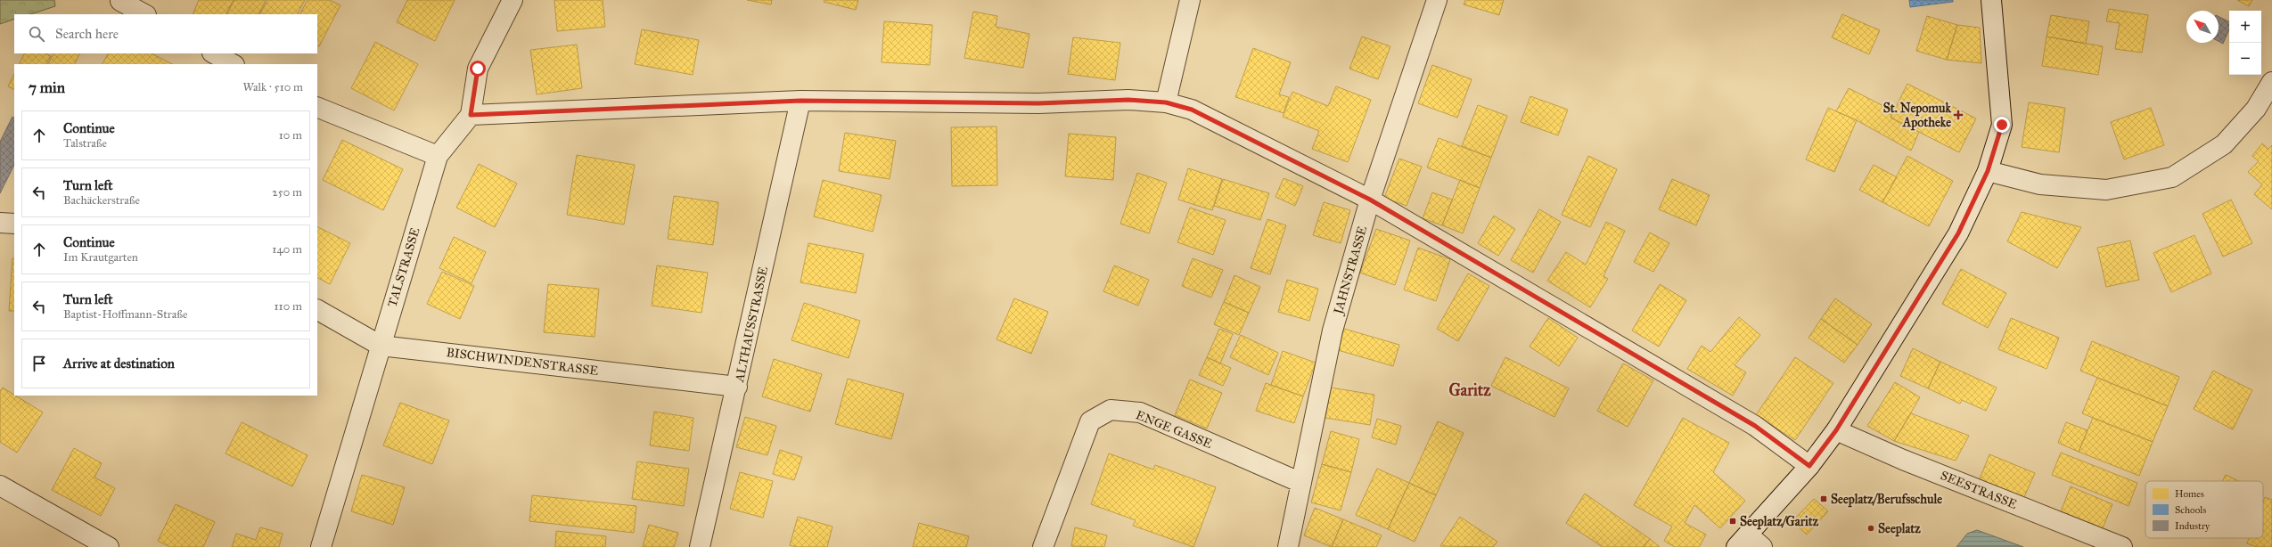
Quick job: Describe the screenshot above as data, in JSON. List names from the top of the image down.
{
  "streets": {
    "street": [
      "TALSTRASSE",
      "JAHNSTRASSE",
      "ALTHAUSSTRASSE",
      "BISCHWINDENSTRASSE",
      "ENGE GASSE",
      "SEESTRASSE"
    ]
  },
  "crossings": [
    ["TALSTRASSE", "BISCHWINDENSTRASSE"],
    ["JAHNSTRASSE", "ENGE GASSE"],
    ["ALTHAUSSTRASSE", "BISCHWINDENSTRASSE"]
  ],
  "districts": ["Garitz"],
  "places": {
    "health": ["St. Nepomuk Apotheke"],
    "transit": ["Seeplatz/Berufsschule", "Seeplatz/Garitz"],
    "other": ["Seeplatz"]
  },
  "legend": ["Homes", "Schools", "Industry"],
  "north": "top left",
  "page": {
    "map_buttons": ["+", "−"],
    "search": "Search here",
    "heading": ["7 min", "Walk · 510 m"],
    "list": [
      ["Continue", "Talstraße", "10 m"],
      ["Turn left", "Bachäckerstraße", "250 m"],
      ["Continue", "Im Krautgarten", "140 m"],
      ["Turn left", "Baptist-Hoffmann-Straße", "110 m"],
      "Arrive at destination"
    ]
  }
}
